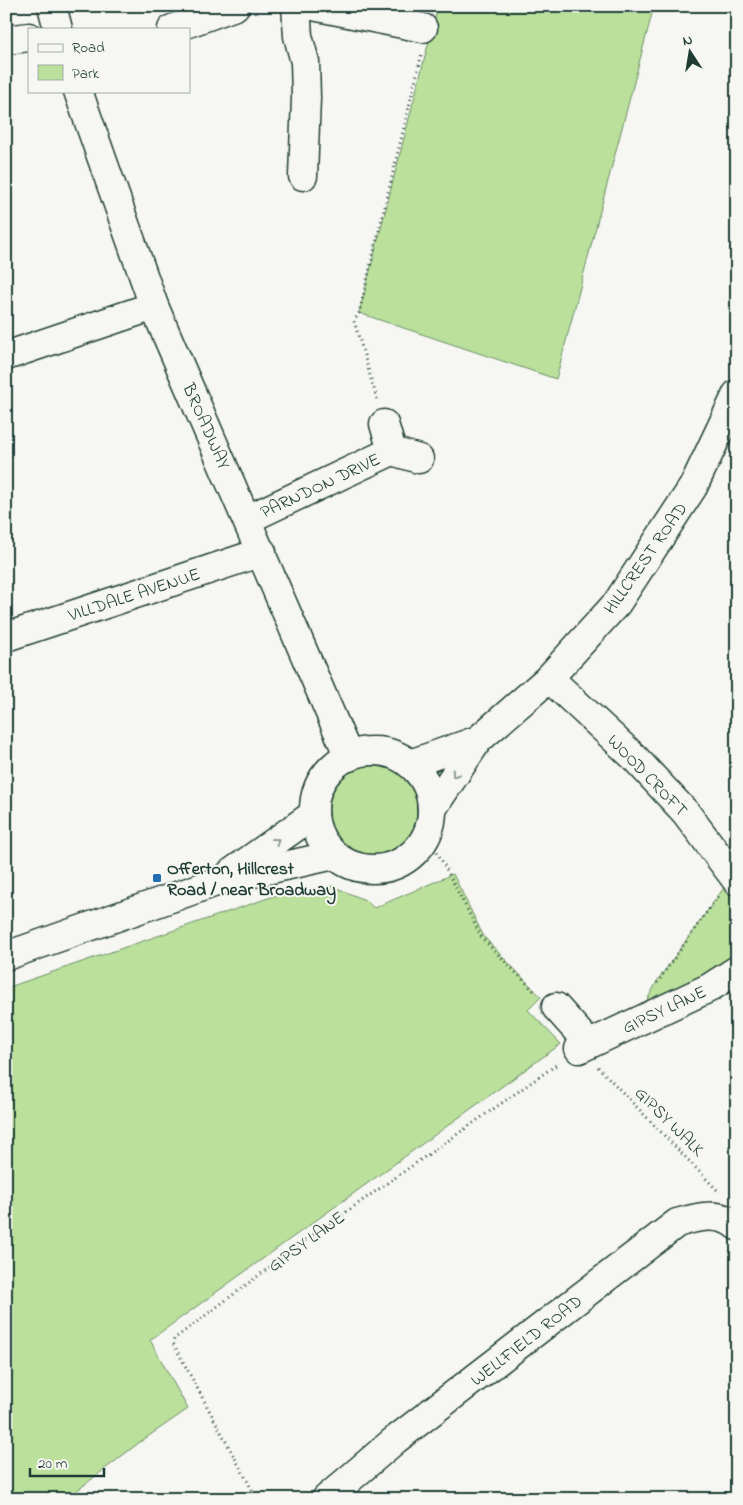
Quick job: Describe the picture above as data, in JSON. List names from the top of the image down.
{
  "streets": {
    "street": [
      "BROADWAY",
      "PARNDON DRIVE",
      "HILLCREST ROAD",
      "VILLDALE AVENUE",
      "WOOD CROFT",
      "GIPSY LANE",
      "WELLFIELD ROAD"
    ],
    "path": ["GIPSY WALK"]
  },
  "crossings": [
    ["BROADWAY", "PARNDON DRIVE"],
    ["BROADWAY", "HILLCREST ROAD"],
    ["BROADWAY", "VILLDALE AVENUE"],
    ["HILLCREST ROAD", "WOOD CROFT"],
    ["GIPSY LANE", "GIPSY WALK"],
    ["GIPSY WALK", "WELLFIELD ROAD"]
  ],
  "places": {
    "transit": ["Offerton, Hillcrest Road / near Broadway"]
  },
  "legend": ["Road", "Park"],
  "scale_bar": "20 m",
  "north": "top"
}
